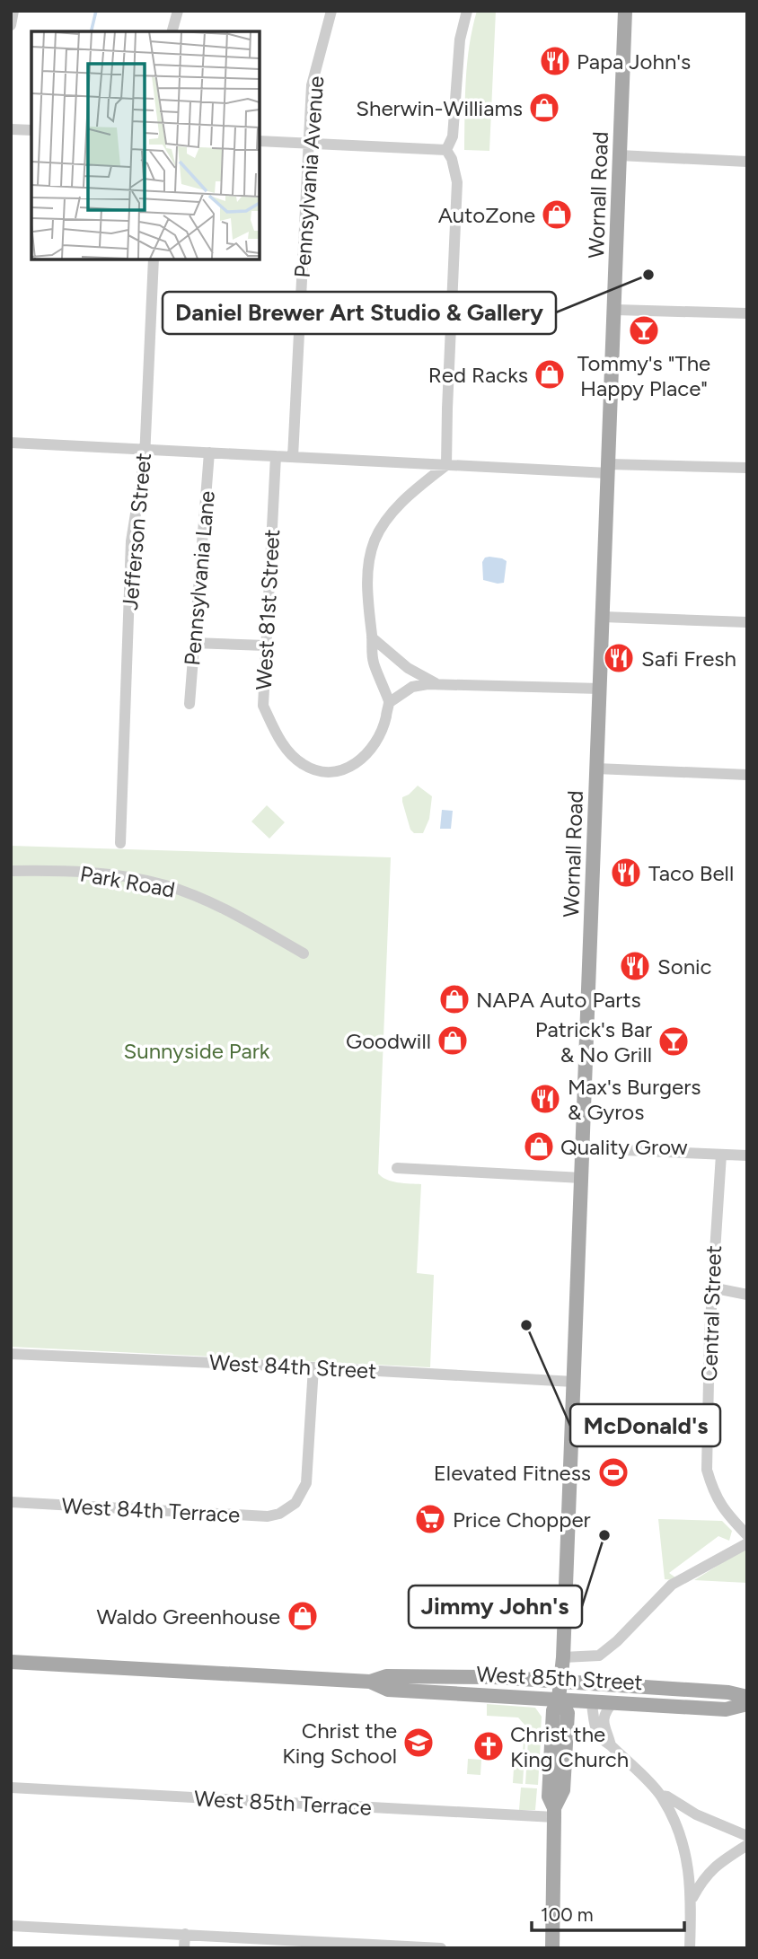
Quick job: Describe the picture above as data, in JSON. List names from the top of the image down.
{
  "streets": {
    "main road": ["Wornall Road", "West 85th Street"],
    "street": [
      "Pennsylvania Avenue",
      "Jefferson Street",
      "Pennsylvania Lane",
      "West 81st Street",
      "Park Road",
      "Central Street",
      "West 84th Street",
      "West 84th Terrace",
      "West 85th Terrace"
    ]
  },
  "crossings": [
    ["Wornall Road", "West 84th Street"],
    ["Wornall Road", "West 85th Street"],
    ["Wornall Road", "West 85th Terrace"],
    ["West 84th Street", "West 84th Terrace"]
  ],
  "parks": ["Sunnyside Park"],
  "places": {
    "restaurant": [
      "Papa John's",
      "Safi Fresh",
      "Taco Bell",
      "Sonic",
      "Max's Burgers & Gyros"
    ],
    "shop": [
      "Sherwin-Williams",
      "AutoZone",
      "Red Racks",
      "NAPA Auto Parts",
      "Goodwill",
      "Quality Grow",
      "Waldo Greenhouse"
    ],
    "other": ["Daniel Brewer Art Studio & Gallery", "McDonald's", "Jimmy John's"],
    "bar": ["Tommy's \"The Happy Place\"", "Patrick's Bar & No Grill"],
    "sports": ["Elevated Fitness"],
    "supermarket": ["Price Chopper"],
    "school or university": ["Christ the King School"],
    "church": ["Christ the King Church"]
  },
  "scale_bar": "100 m"
}
